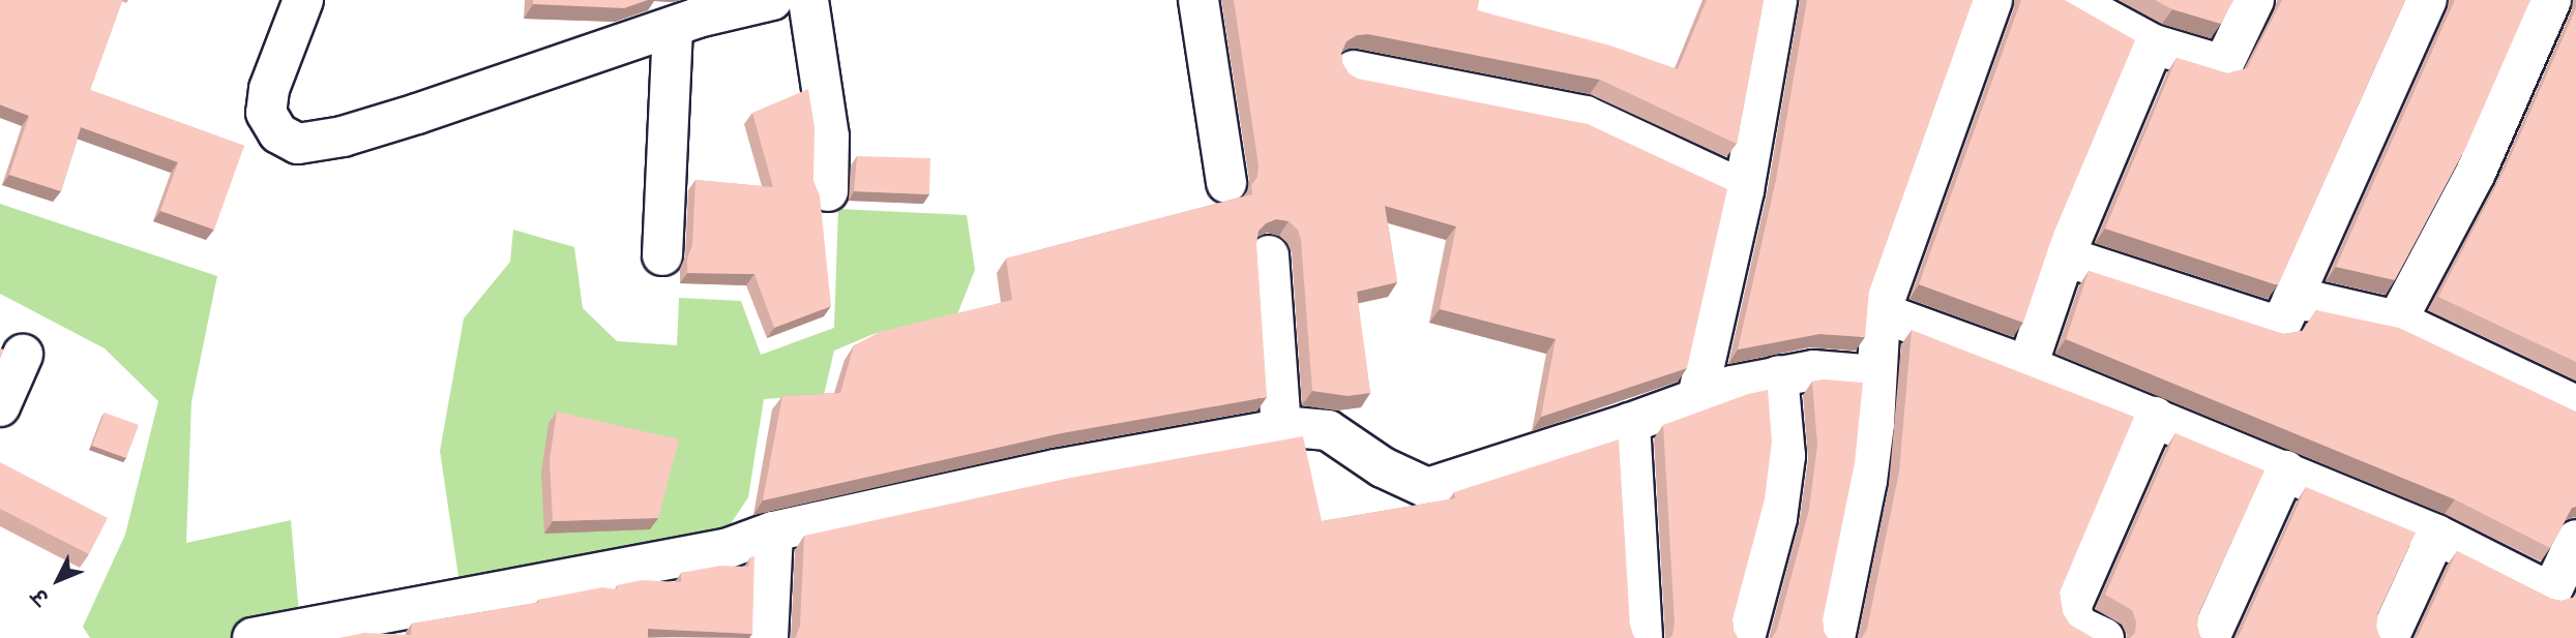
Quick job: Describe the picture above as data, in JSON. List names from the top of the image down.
{
  "north": "bottom left"
}
